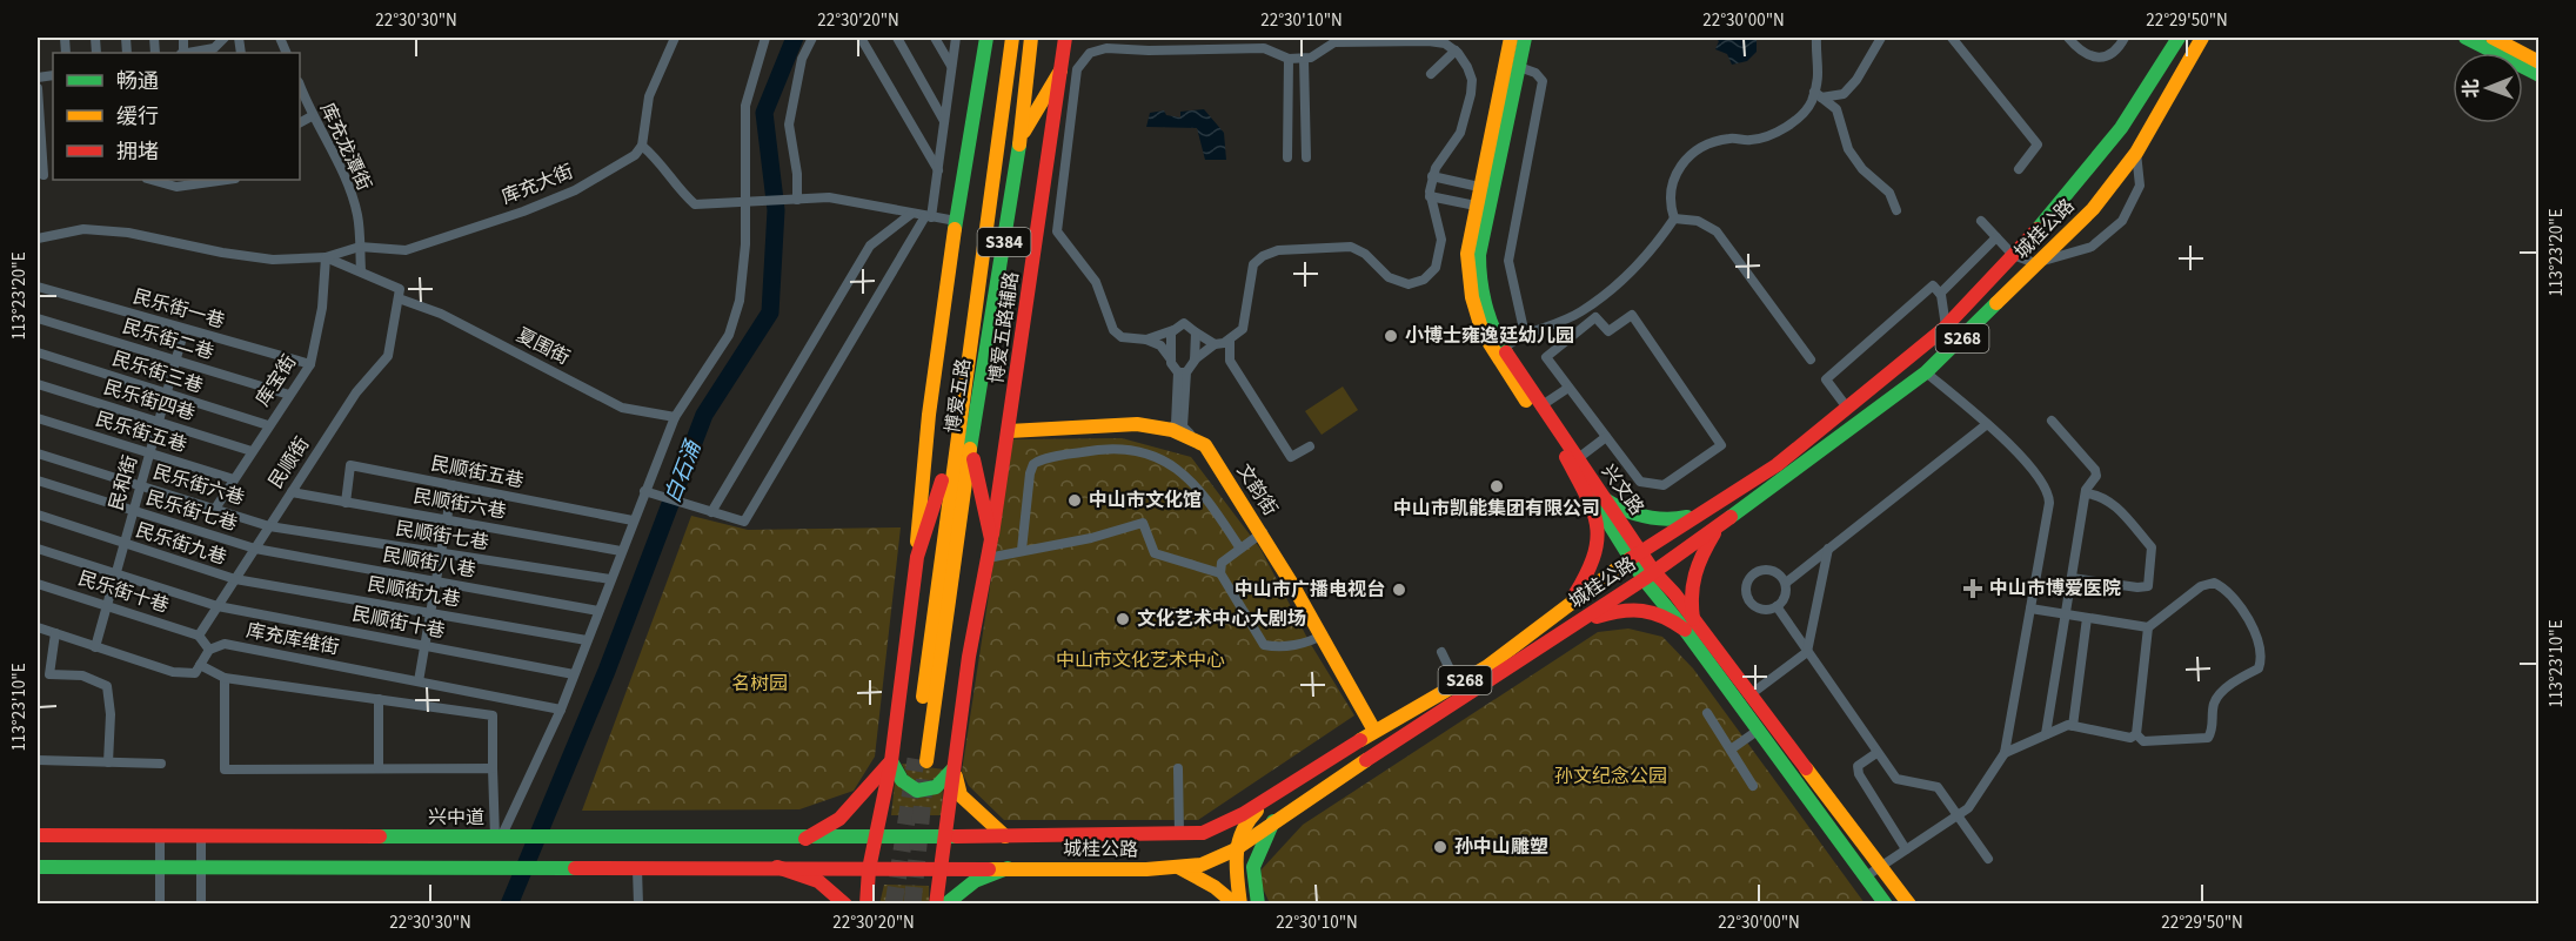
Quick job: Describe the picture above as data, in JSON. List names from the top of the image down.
{
  "streets": {
    "main road": [
      "城桂公路",
      "S384",
      "博爱五路辅路",
      "S268",
      "博爱五路",
      "文韵街",
      "兴文路",
      "兴中道"
    ],
    "street": [
      "库充龙潭街",
      "库充大街",
      "民乐街一巷",
      "民乐街二巷",
      "夏围街",
      "民乐街三巷",
      "库宝街",
      "民乐街四巷",
      "民乐街五巷",
      "民顺街",
      "民顺街五巷",
      "民和街",
      "民乐街六巷",
      "民顺街六巷",
      "民乐街七巷",
      "民顺街七巷",
      "民乐街九巷",
      "民顺街八巷",
      "民乐街十巷",
      "民顺街九巷",
      "民顺街十巷",
      "库充库维街"
    ]
  },
  "crossings": [
    ["库充龙潭街", "库充大街"],
    ["库充大街", "夏围街"],
    ["库充大街", "库宝街"],
    ["库充大街", "民顺街"],
    ["城桂公路", "博爱五路辅路"],
    ["城桂公路", "S268"],
    ["城桂公路", "文韵街"],
    ["城桂公路", "兴文路"],
    ["城桂公路", "兴中道"],
    ["民乐街一巷", "库宝街"],
    ["民乐街一巷", "民和街"],
    ["博爱五路辅路", "文韵街"],
    ["民乐街二巷", "库宝街"],
    ["民乐街二巷", "民和街"],
    ["夏围街", "民顺街"],
    ["民乐街三巷", "库宝街"],
    ["民乐街三巷", "民和街"],
    ["库宝街", "民乐街四巷"],
    ["库宝街", "民乐街五巷"],
    ["库宝街", "民乐街六巷"],
    ["民乐街四巷", "民和街"],
    ["民乐街五巷", "民和街"],
    ["民顺街", "民乐街六巷"],
    ["民顺街", "民顺街六巷"],
    ["民顺街", "民乐街七巷"],
    ["民顺街", "民顺街七巷"],
    ["民顺街", "民乐街九巷"],
    ["民顺街", "民顺街八巷"],
    ["民顺街", "民乐街十巷"],
    ["民顺街", "民顺街九巷"],
    ["民顺街", "民顺街十巷"],
    ["民顺街五巷", "民顺街六巷"],
    ["民和街", "民乐街六巷"],
    ["民和街", "民乐街七巷"],
    ["民和街", "民乐街九巷"],
    ["民和街", "民乐街十巷"],
    ["民和街", "民顺街十巷"],
    ["民乐街六巷", "民顺街七巷"],
    ["民乐街七巷", "民顺街八巷"],
    ["民乐街九巷", "民顺街九巷"]
  ],
  "water": ["白石涌"],
  "parks": ["中山市文化艺术中心", "名树园", "孙文纪念公园"],
  "places": {
    "other": [
      "小博士雍逸廷幼儿园",
      "中山市凯能集团有限公司",
      "中山市文化馆",
      "中山市广播电视台",
      "文化艺术中心大剧场",
      "孙中山雕塑"
    ],
    "health": ["中山市博爱医院"]
  },
  "legend": ["畅通", "缓行", "拥堵"],
  "north": "left",
  "coordinates": [
    "22°30'30\"N",
    "22°30'20\"N",
    "22°30'10\"N",
    "22°30'00\"N",
    "22°29'50\"N",
    "113°23'20\"E",
    "113°23'10\"E"
  ]
}
